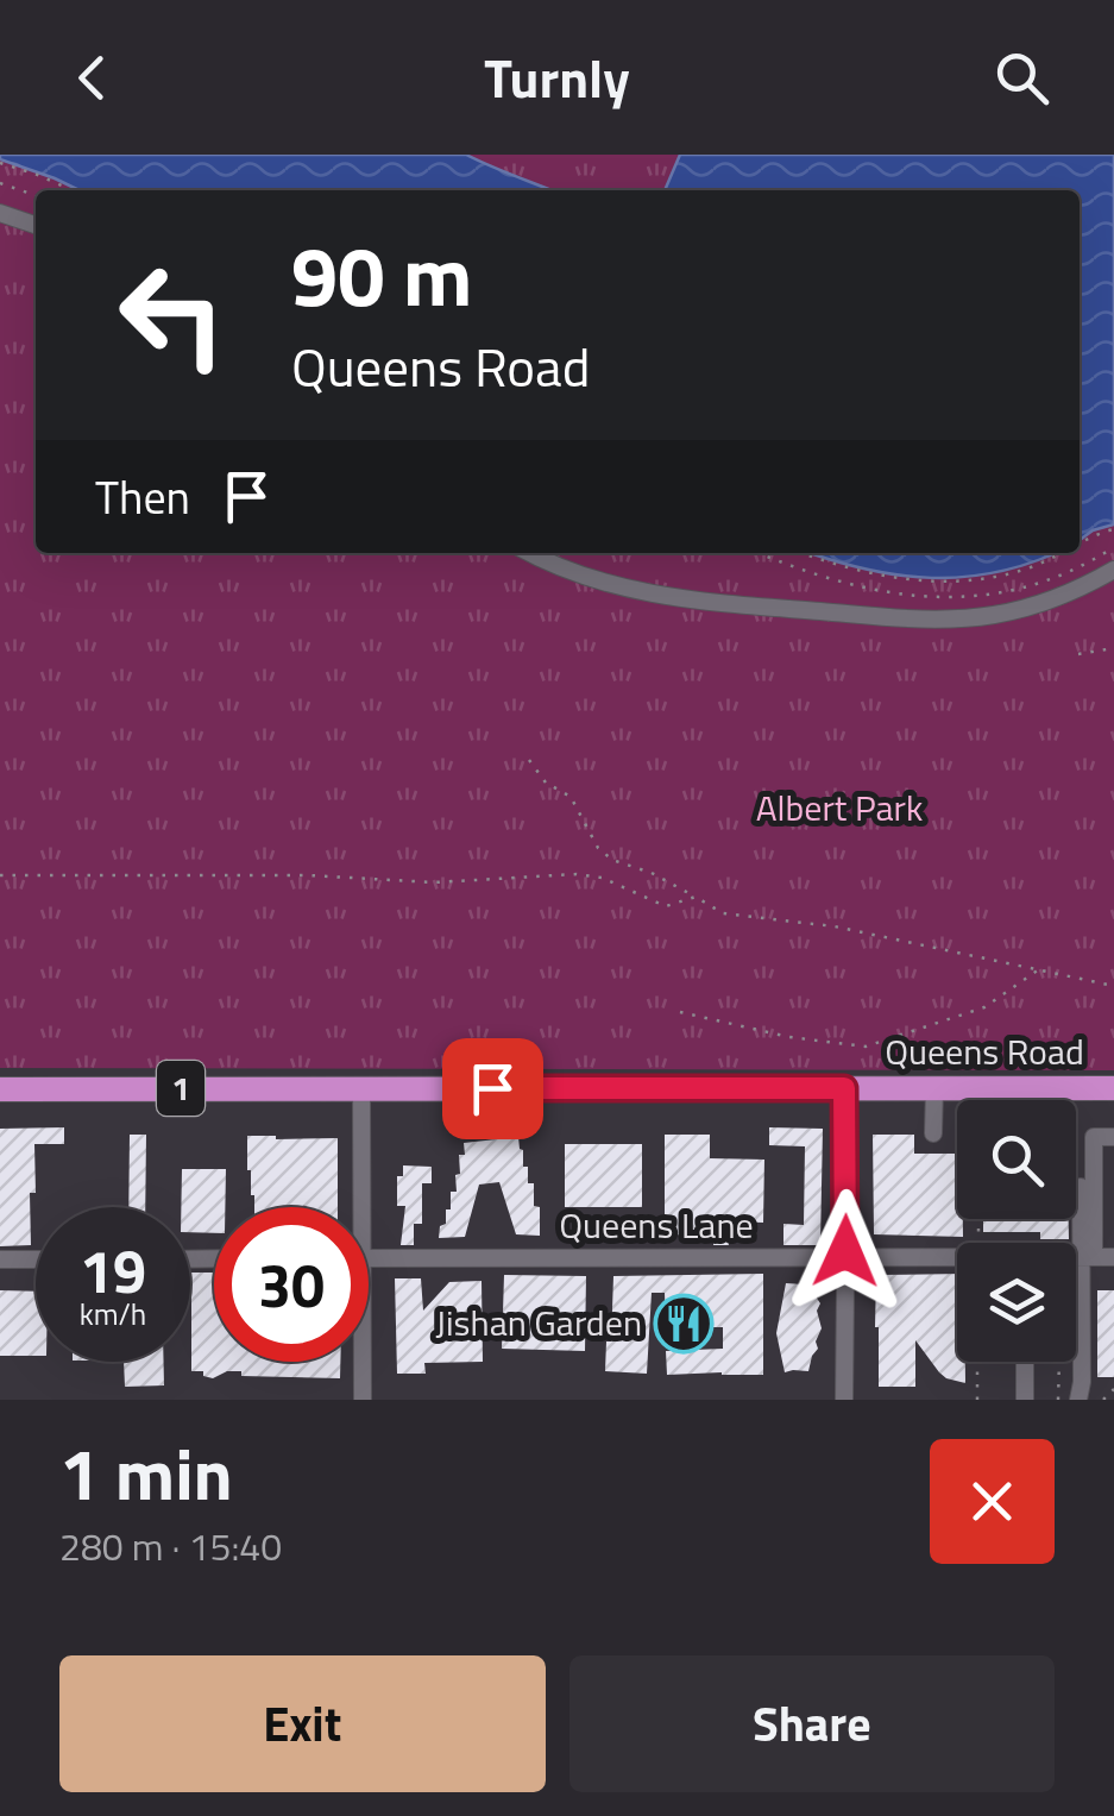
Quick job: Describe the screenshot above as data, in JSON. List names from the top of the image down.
{
  "streets": {
    "highway": ["Queens Road", "1"],
    "street": ["Queens Lane"]
  },
  "parks": ["Albert Park"],
  "places": {
    "restaurant": ["Jishan Garden"]
  },
  "page": {
    "header": "Turnly",
    "turn": ["90 m", "Queens Road"],
    "then": "Then",
    "speed": "19 km/h",
    "limit": "30",
    "heading": ["1 min", "280 m · 15:40"],
    "buttons": ["Exit", "Share"]
  }
}
